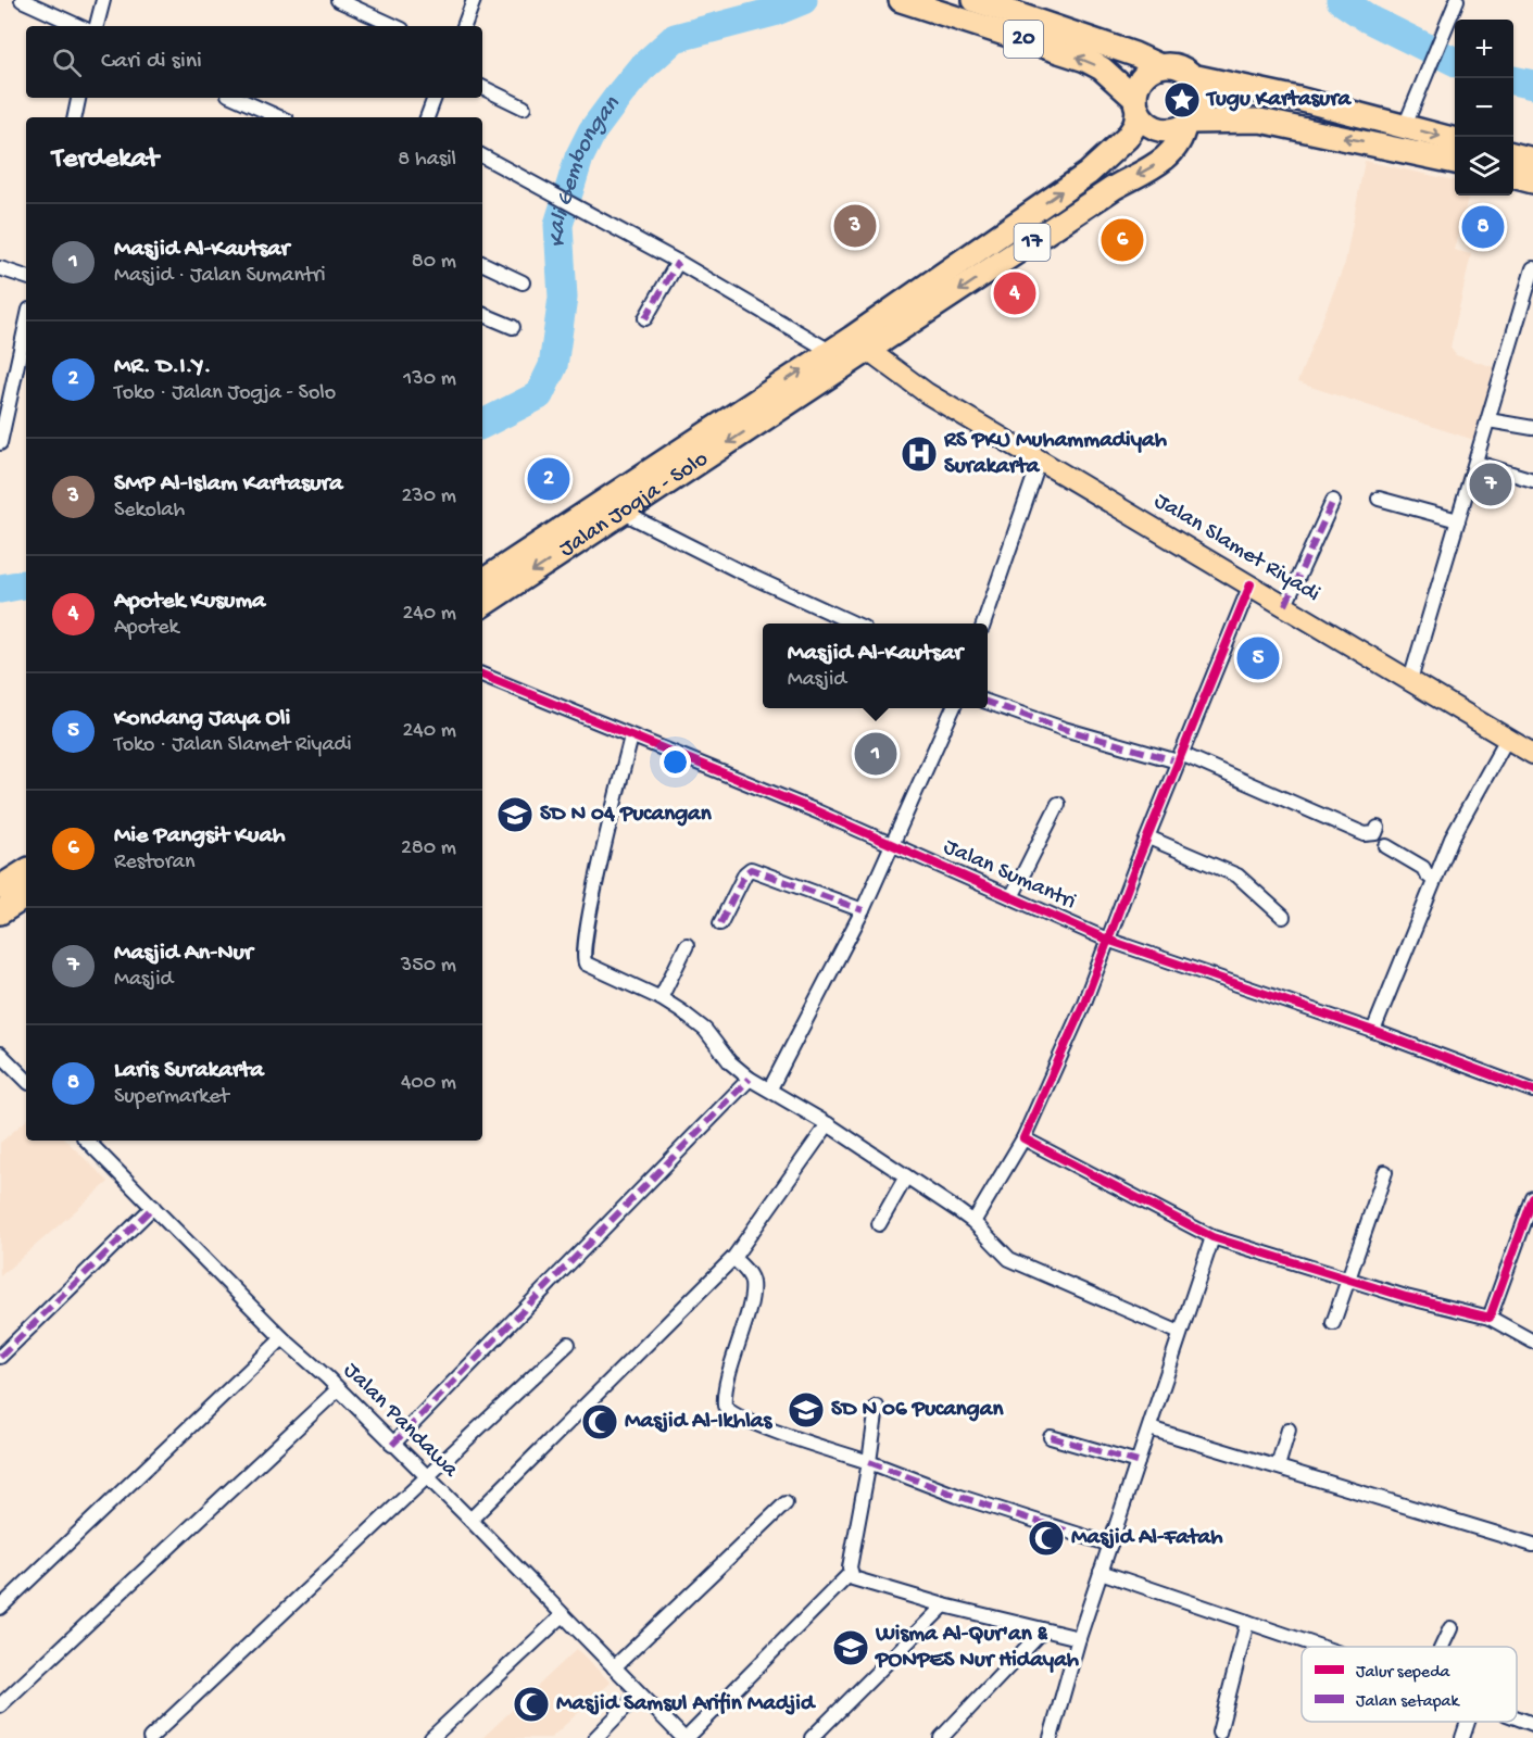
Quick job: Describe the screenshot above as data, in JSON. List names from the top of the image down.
{
  "streets": {
    "highway": ["20", "17", "Jalan Jogja - Solo"],
    "main road": ["Jalan Slamet Riyadi"],
    "street": ["Jalan Sumantri", "Jalan Pandawa"]
  },
  "crossings": [
    ["20", "17"],
    ["17", "Jalan Jogja - Solo"],
    ["17", "Jalan Slamet Riyadi"]
  ],
  "water": ["Kali Gembongan"],
  "places": {
    "place": ["Tugu Kartasura"],
    "hospital": ["RS PKU Muhammadiyah Surakarta"],
    "school or university": ["SD N 04 Pucangan", "SD N 06 Pucangan", "Wisma Al-Qur'an & PONPES Nur Hidayah"],
    "mosque": ["Masjid Al-Ikhlas", "Masjid Al-Fatah", "Masjid Samsul Arifin Madjid"]
  },
  "legend": ["Jalur sepeda", "Jalan setapak"],
  "page": {
    "map_buttons": ["+", "−"],
    "search": "Cari di sini",
    "heading": ["Terdekat", "8 hasil"],
    "pins": [
      "3",
      "8",
      "6",
      "4",
      "2",
      "7",
      "5",
      "1"
    ],
    "list": [
      {
        "mark": "1",
        "name": "Masjid Al-Kautsar",
        "note": "Masjid · Jalan Sumantri",
        "value": "80 m"
      },
      {
        "mark": "2",
        "name": "MR. D.I.Y.",
        "note": "Toko · Jalan Jogja - Solo",
        "value": "130 m"
      },
      {
        "mark": "3",
        "name": "SMP Al-Islam Kartasura",
        "note": "Sekolah",
        "value": "230 m"
      },
      {
        "mark": "4",
        "name": "Apotek Kusuma",
        "note": "Apotek",
        "value": "240 m"
      },
      {
        "mark": "5",
        "name": "Kondang Jaya Oli",
        "note": "Toko · Jalan Slamet Riyadi",
        "value": "240 m"
      },
      {
        "mark": "6",
        "name": "Mie Pangsit Kuah",
        "note": "Restoran",
        "value": "280 m"
      },
      {
        "mark": "7",
        "name": "Masjid An-Nur",
        "note": "Masjid",
        "value": "350 m"
      },
      {
        "mark": "8",
        "name": "Laris Surakarta",
        "note": "Supermarket",
        "value": "400 m"
      }
    ],
    "popup": ["Masjid Al-Kautsar", "Masjid"]
  }
}
